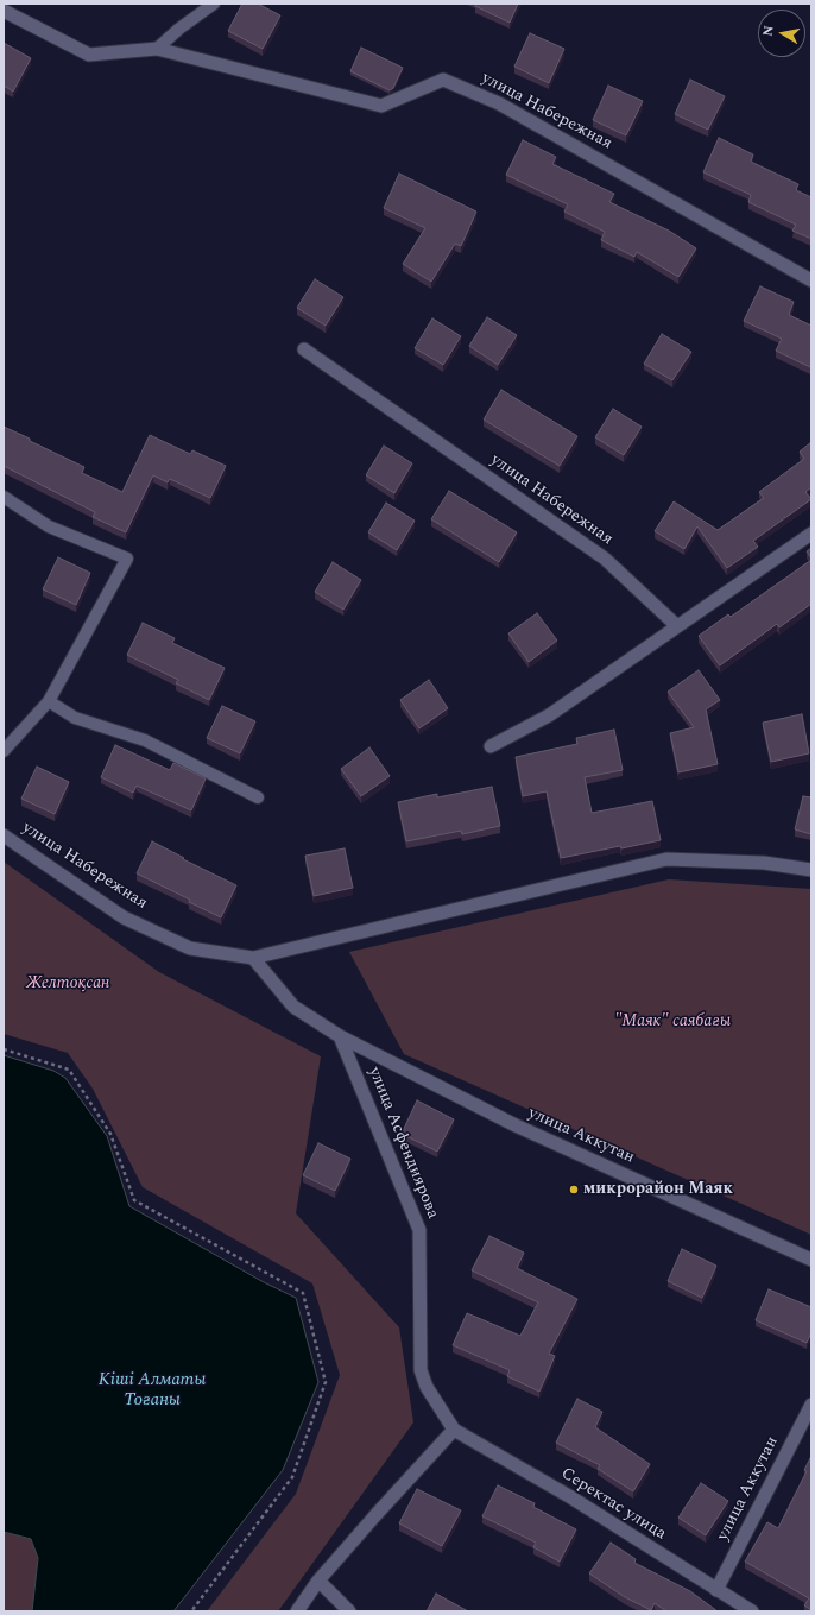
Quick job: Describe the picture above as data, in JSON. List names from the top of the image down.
{
  "streets": {
    "street": [
      "улица Набережная",
      "улица Аккутан",
      "улица Асфендиярова",
      "Серектас улица"
    ]
  },
  "crossings": [
    ["улица Аккутан", "улица Асфендиярова"],
    ["улица Аккутан", "Серектас улица"],
    ["улица Асфендиярова", "Серектас улица"]
  ],
  "water": ["Кіші Алматы Тоғаны"],
  "parks": ["Желтоқсан", "\"Маяк\" саябағы"],
  "places": ["микрорайон Маяк"],
  "north": "left"
}
